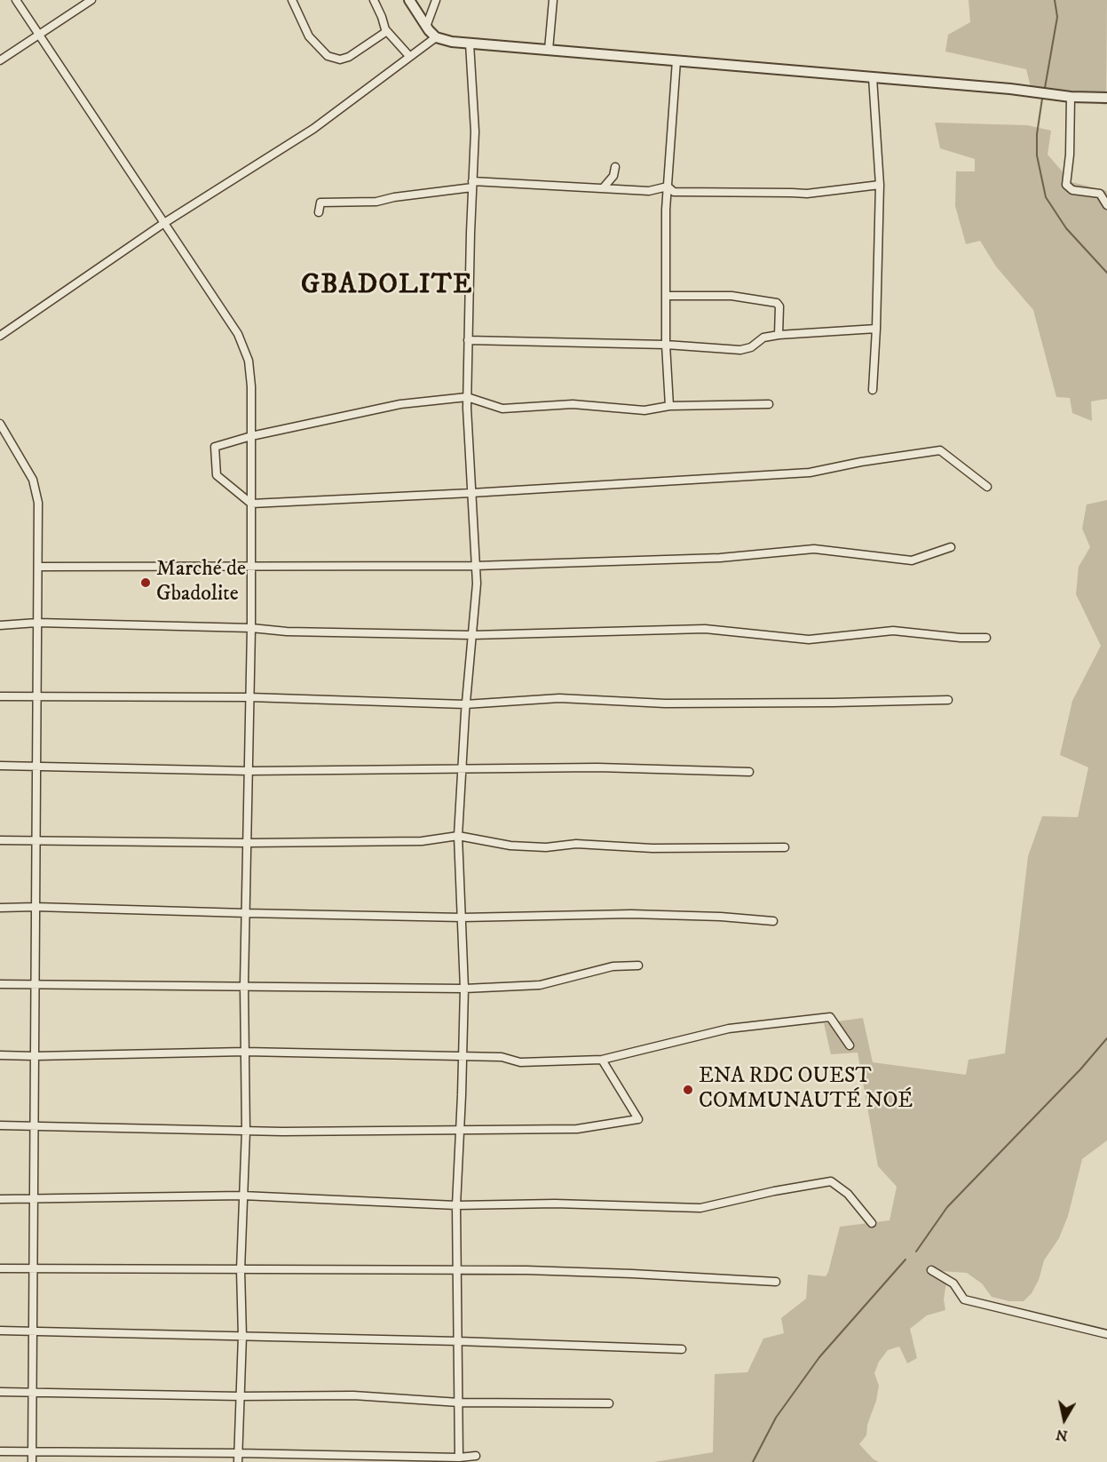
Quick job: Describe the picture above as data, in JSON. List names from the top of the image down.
{
  "districts": ["GBADOLITE"],
  "places": ["Marché de Gbadolite", "ENA RDC OUEST COMMUNAUTÉ NOÉ"],
  "north": "bottom"
}
